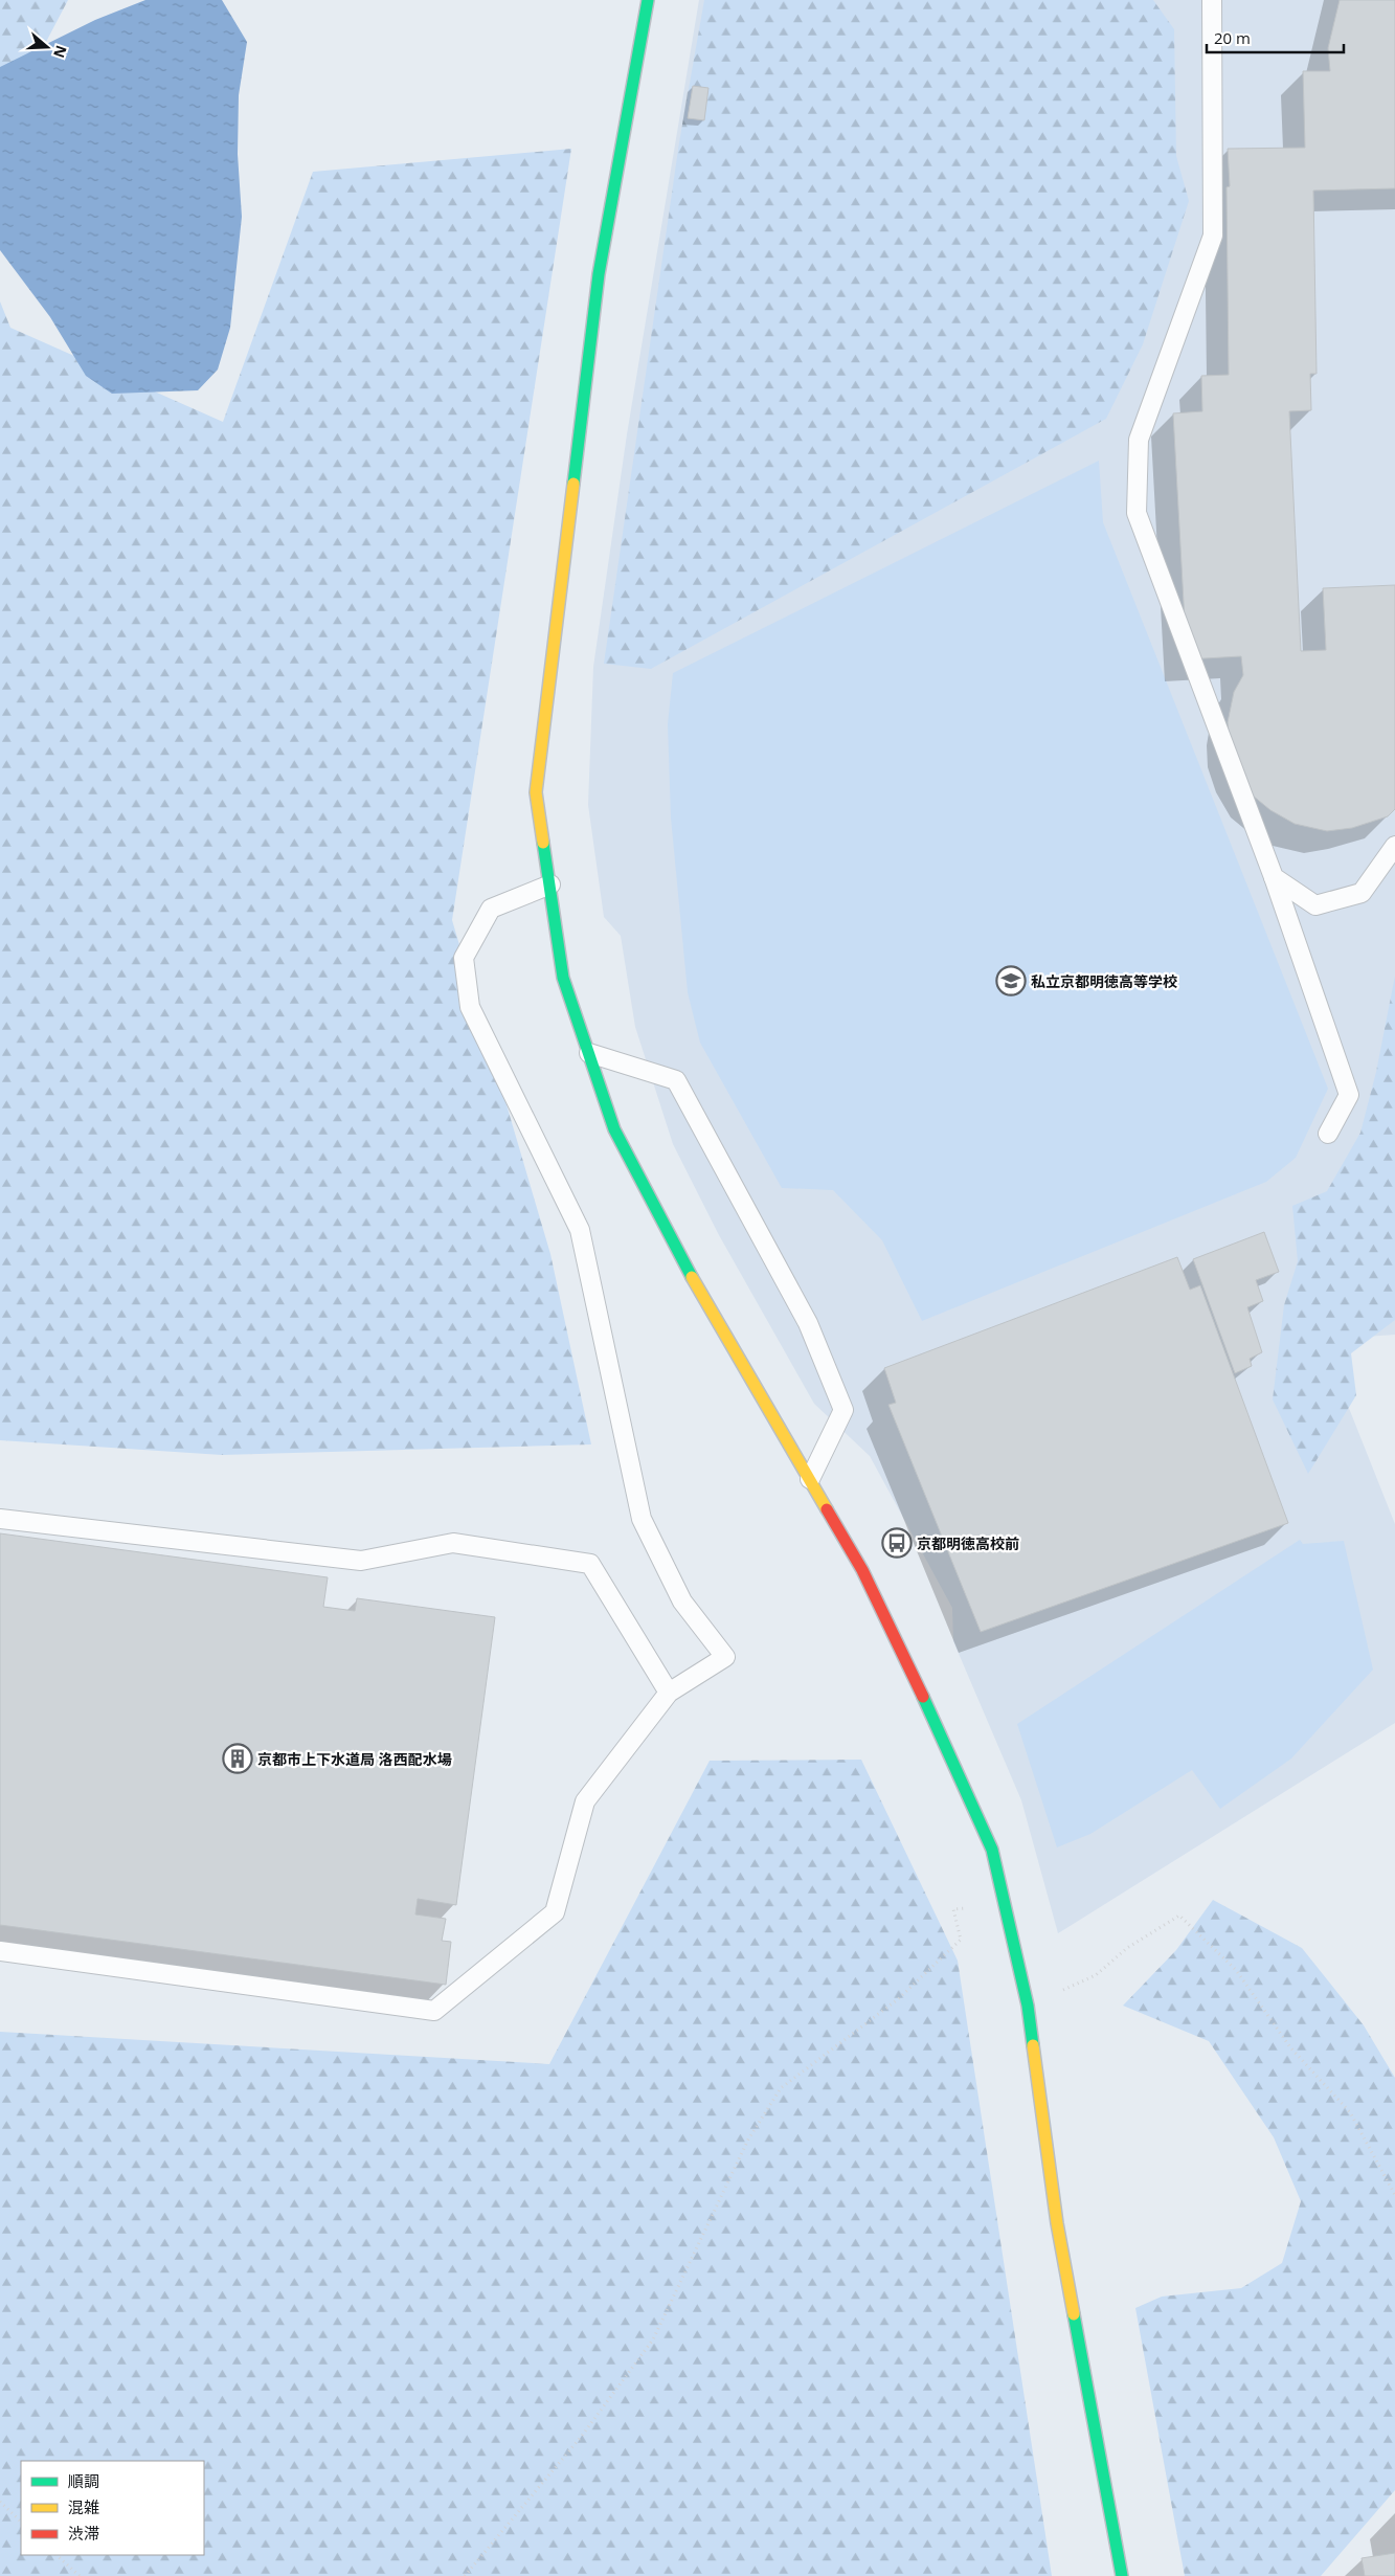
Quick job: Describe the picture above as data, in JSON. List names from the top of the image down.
{
  "places": {
    "school or university": ["私立京都明徳高等学校"],
    "bus stop": ["京都明徳高校前"],
    "building": ["京都市上下水道局 洛西配水場"]
  },
  "legend": ["順調", "混雑", "渋滞"],
  "scale_bar": "20 m",
  "north": "right"
}
